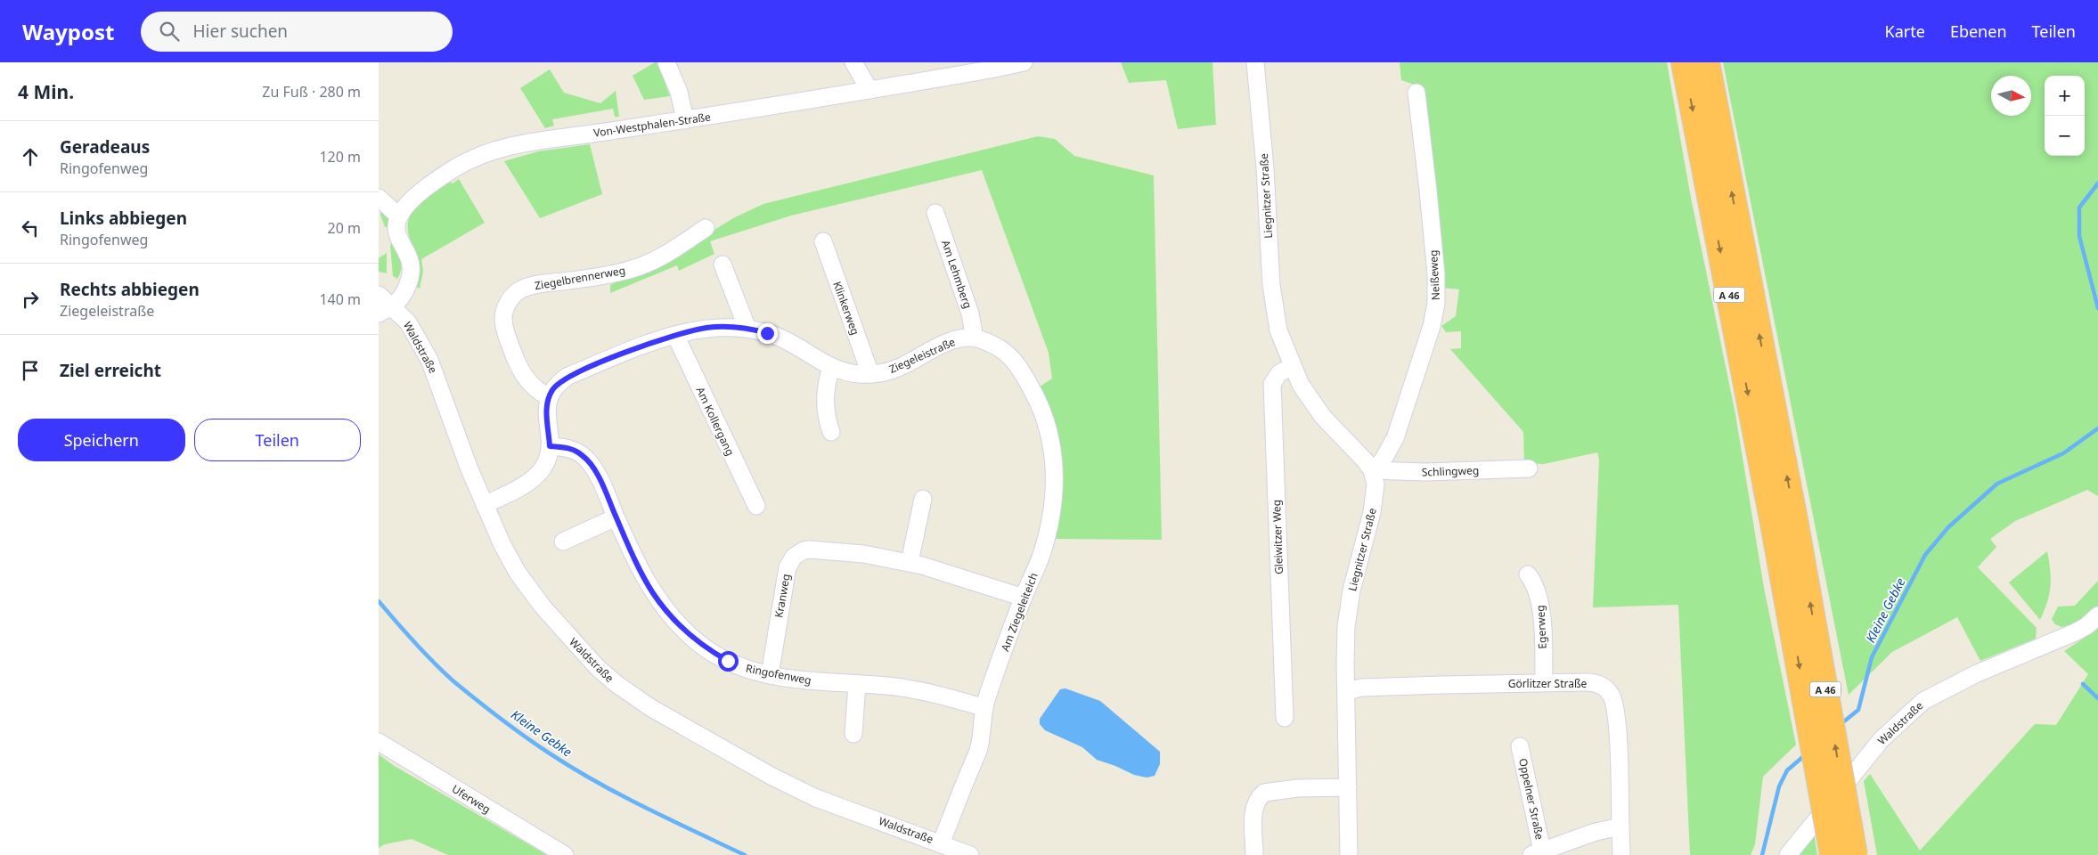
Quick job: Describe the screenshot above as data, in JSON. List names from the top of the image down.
{
  "streets": {
    "highway": ["A 46"],
    "street": [
      "Von-Westphalen-Straße",
      "Liegnitzer Straße",
      "Am Lehmberg",
      "Neißeweg",
      "Ziegelbrennerweg",
      "Klinkerweg",
      "Waldstraße",
      "Ziegeleistraße",
      "Am Kollergang",
      "Schlingweg",
      "Gleiwitzer Weg",
      "Kranweg",
      "Am Ziegeleiteich",
      "Egerweg",
      "Ringofenweg",
      "Görlitzer Straße",
      "Uferweg",
      "Oppelner Straße"
    ]
  },
  "crossings": [
    ["Liegnitzer Straße", "Neißeweg"],
    ["Liegnitzer Straße", "Schlingweg"],
    ["Liegnitzer Straße", "Gleiwitzer Weg"],
    ["Liegnitzer Straße", "Görlitzer Straße"],
    ["Am Lehmberg", "Ziegeleistraße"],
    ["Am Lehmberg", "Am Ziegeleiteich"],
    ["Neißeweg", "Schlingweg"],
    ["Ziegelbrennerweg", "Ziegeleistraße"],
    ["Klinkerweg", "Ziegeleistraße"],
    ["Waldstraße", "Am Ziegeleiteich"],
    ["Ziegeleistraße", "Am Kollergang"],
    ["Ziegeleistraße", "Am Ziegeleiteich"],
    ["Kranweg", "Am Ziegeleiteich"],
    ["Kranweg", "Ringofenweg"],
    ["Am Ziegeleiteich", "Ringofenweg"],
    ["Egerweg", "Görlitzer Straße"]
  ],
  "water": ["Kleine Gebke"],
  "north": "right",
  "page": {
    "header": "Waypost",
    "search": "Hier suchen",
    "nav": ["Karte", "Ebenen", "Teilen"],
    "heading": ["4 Min.", "Zu Fuß · 280 m"],
    "map_buttons": ["+", "−"],
    "list": [
      ["Geradeaus", "Ringofenweg", "120 m"],
      ["Links abbiegen", "Ringofenweg", "20 m"],
      ["Rechts abbiegen", "Ziegeleistraße", "140 m"],
      "Ziel erreicht"
    ],
    "buttons": ["Speichern", "Teilen"]
  }
}
